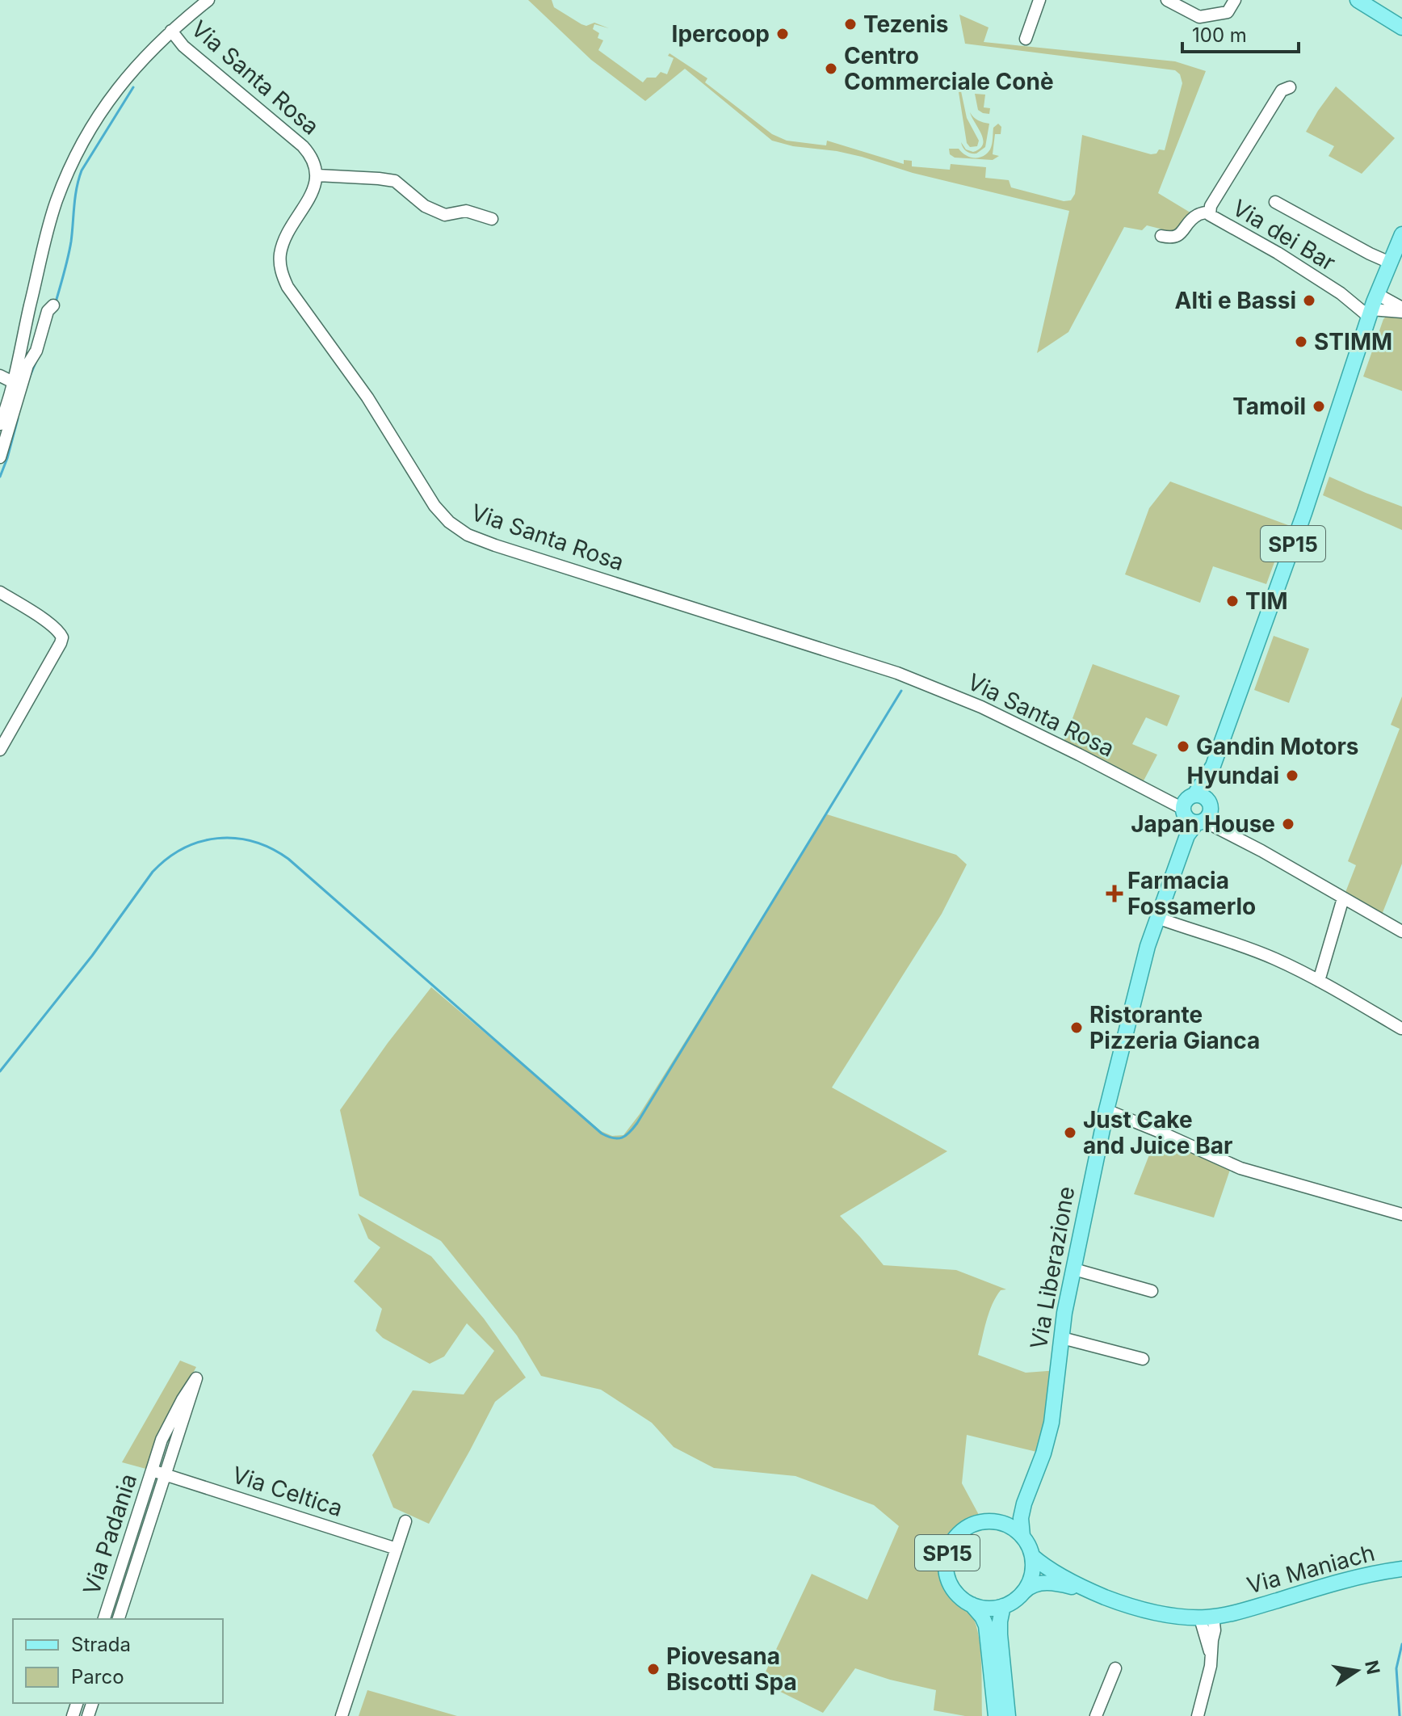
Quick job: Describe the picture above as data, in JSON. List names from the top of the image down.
{
  "streets": {
    "main road": ["SP15", "Via Liberazione", "Via Maniach"],
    "street": [
      "Via Santa Rosa",
      "Via dei Bar",
      "Via Celtica",
      "Via Padania"
    ]
  },
  "crossings": [
    ["Via Santa Rosa", "SP15"],
    ["Via Santa Rosa", "Via Liberazione"],
    ["Via dei Bar", "SP15"],
    ["SP15", "Via Liberazione"],
    ["SP15", "Via Maniach"],
    ["Via Liberazione", "Via Maniach"],
    ["Via Celtica", "Via Padania"]
  ],
  "places": {
    "other": [
      "Tezenis",
      "Ipercoop",
      "Centro Commerciale Conè",
      "Alti e Bassi",
      "STIMM",
      "Tamoil",
      "TIM",
      "Gandin Motors",
      "Hyundai",
      "Japan House",
      "Ristorante Pizzeria Gianca",
      "Just Cake and Juice Bar",
      "Piovesana Biscotti Spa"
    ],
    "health": ["Farmacia Fossamerlo"]
  },
  "legend": ["Strada", "Parco"],
  "scale_bar": "100 m",
  "north": "right"
}
